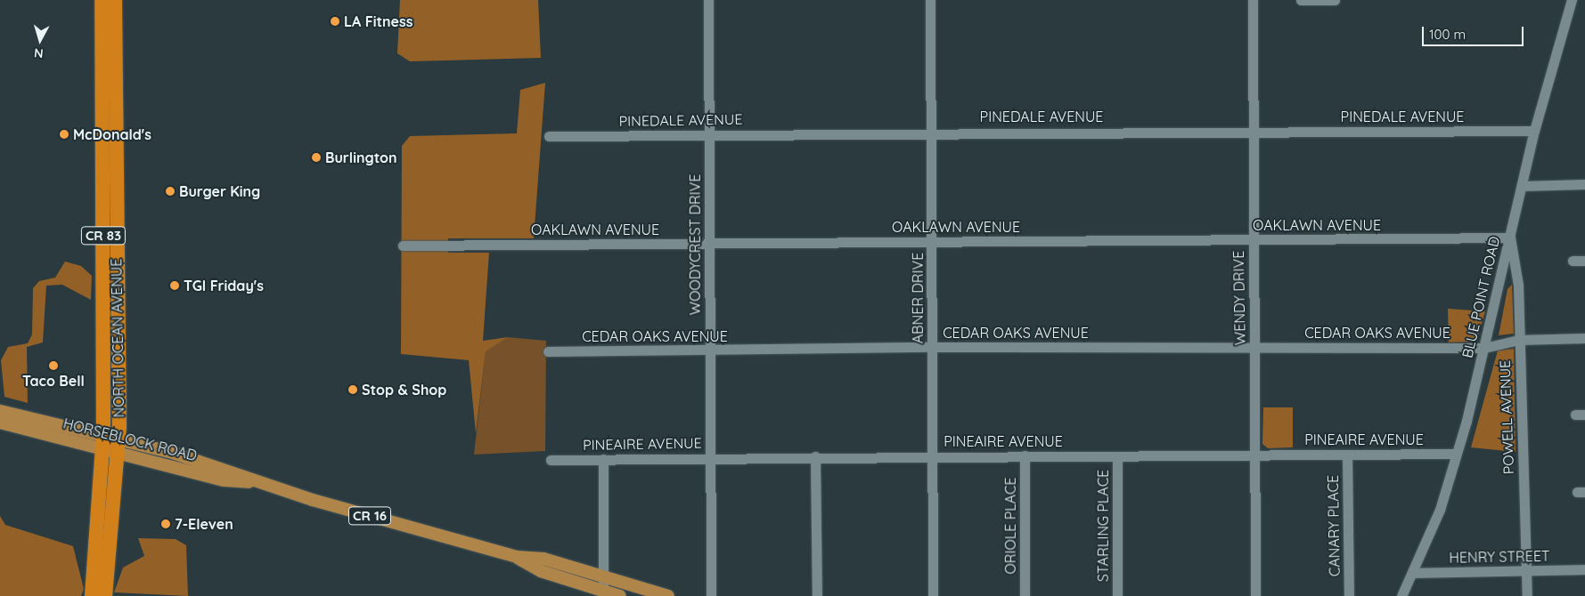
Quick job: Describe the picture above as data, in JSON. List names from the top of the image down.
{
  "streets": {
    "highway": ["CR 83", "NORTH OCEAN AVENUE"],
    "main road": ["HORSEBLOCK ROAD", "CR 16"],
    "street": [
      "PINEDALE AVENUE",
      "OAKLAWN AVENUE",
      "WOODYCREST DRIVE",
      "BLUE POINT ROAD",
      "ABNER DRIVE",
      "WENDY DRIVE",
      "CEDAR OAKS AVENUE",
      "POWELL AVENUE",
      "PINEAIRE AVENUE",
      "ORIOLE PLACE",
      "STARLING PLACE",
      "CANARY PLACE",
      "HENRY STREET"
    ]
  },
  "crossings": [
    ["PINEDALE AVENUE", "WOODYCREST DRIVE"],
    ["PINEDALE AVENUE", "BLUE POINT ROAD"],
    ["PINEDALE AVENUE", "ABNER DRIVE"],
    ["PINEDALE AVENUE", "WENDY DRIVE"],
    ["OAKLAWN AVENUE", "WOODYCREST DRIVE"],
    ["OAKLAWN AVENUE", "BLUE POINT ROAD"],
    ["OAKLAWN AVENUE", "ABNER DRIVE"],
    ["OAKLAWN AVENUE", "WENDY DRIVE"],
    ["OAKLAWN AVENUE", "POWELL AVENUE"],
    ["WOODYCREST DRIVE", "CEDAR OAKS AVENUE"],
    ["WOODYCREST DRIVE", "PINEAIRE AVENUE"],
    ["BLUE POINT ROAD", "CEDAR OAKS AVENUE"],
    ["BLUE POINT ROAD", "POWELL AVENUE"],
    ["BLUE POINT ROAD", "PINEAIRE AVENUE"],
    ["BLUE POINT ROAD", "HENRY STREET"],
    ["ABNER DRIVE", "CEDAR OAKS AVENUE"],
    ["ABNER DRIVE", "PINEAIRE AVENUE"],
    ["WENDY DRIVE", "CEDAR OAKS AVENUE"],
    ["WENDY DRIVE", "PINEAIRE AVENUE"],
    ["CEDAR OAKS AVENUE", "POWELL AVENUE"],
    ["NORTH OCEAN AVENUE", "HORSEBLOCK ROAD"],
    ["POWELL AVENUE", "HENRY STREET"],
    ["PINEAIRE AVENUE", "ORIOLE PLACE"],
    ["PINEAIRE AVENUE", "STARLING PLACE"],
    ["PINEAIRE AVENUE", "CANARY PLACE"]
  ],
  "places": [
    "LA Fitness",
    "McDonald's",
    "Burlington",
    "Burger King",
    "TGI Friday's",
    "Taco Bell",
    "Stop & Shop",
    "7-Eleven"
  ],
  "scale_bar": "100 m",
  "north": "bottom"
}
